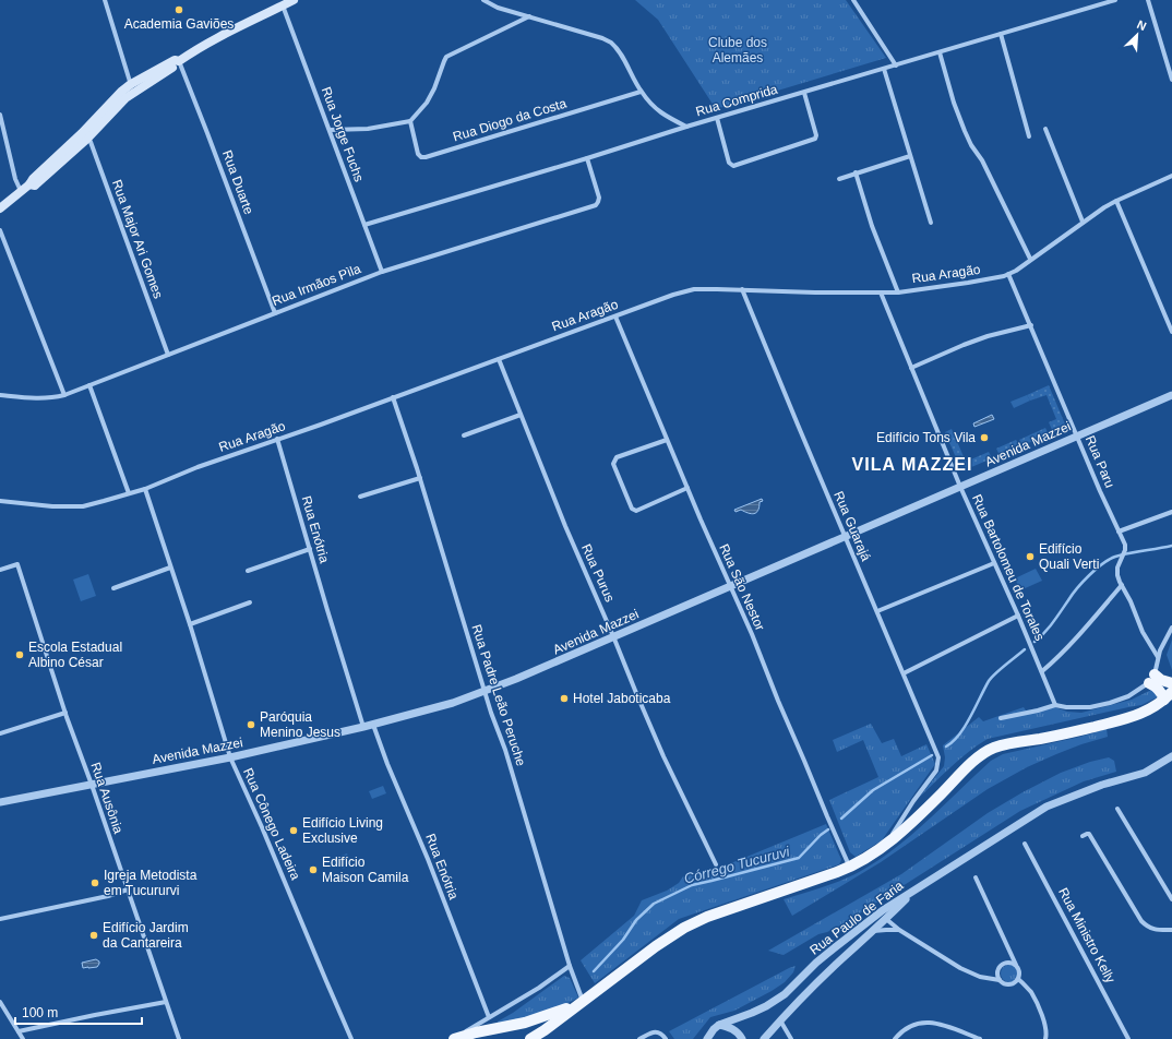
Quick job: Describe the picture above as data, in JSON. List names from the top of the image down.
{
  "streets": {
    "street": [
      "Rua Comprida",
      "Rua Diogo da Costa",
      "Rua Jorge Fuchs",
      "Rua Duarte",
      "Rua Major Ari Gomes",
      "Rua Aragão",
      "Rua Irmãos Pìla",
      "Avenida Mazzei",
      "Rua Paru",
      "Rua Guarajá",
      "Rua Enótria",
      "Rua Bartolomeu de Torales",
      "Rua Purus",
      "Rua São Nestor",
      "Rua Padre Leão Peruche",
      "Rua Ausônia",
      "Rua Cônego Ladeira",
      "Rua Paulo de Faria",
      "Rua Ministro Kelly"
    ]
  },
  "crossings": [
    ["Rua Comprida", "Rua Jorge Fuchs"],
    ["Rua Comprida", "Rua Irmãos Pìla"],
    ["Rua Jorge Fuchs", "Rua Irmãos Pìla"],
    ["Rua Duarte", "Rua Irmãos Pìla"],
    ["Rua Major Ari Gomes", "Rua Irmãos Pìla"],
    ["Rua Aragão", "Rua Paru"],
    ["Rua Aragão", "Rua Guarajá"],
    ["Rua Aragão", "Rua Enótria"],
    ["Rua Aragão", "Rua Bartolomeu de Torales"],
    ["Rua Aragão", "Rua Purus"],
    ["Rua Aragão", "Rua São Nestor"],
    ["Rua Aragão", "Rua Padre Leão Peruche"],
    ["Rua Aragão", "Rua Cônego Ladeira"],
    ["Avenida Mazzei", "Rua Paru"],
    ["Avenida Mazzei", "Rua Guarajá"],
    ["Avenida Mazzei", "Rua Enótria"],
    ["Avenida Mazzei", "Rua Bartolomeu de Torales"],
    ["Avenida Mazzei", "Rua Purus"],
    ["Avenida Mazzei", "Rua São Nestor"],
    ["Avenida Mazzei", "Rua Padre Leão Peruche"],
    ["Avenida Mazzei", "Rua Ausônia"],
    ["Avenida Mazzei", "Rua Cônego Ladeira"]
  ],
  "districts": ["VILA MAZZEI"],
  "water": ["Córrego Tucuruvi"],
  "parks": ["Clube dos Alemães"],
  "places": [
    "Academia Gaviões",
    "Edifício Tons Vila",
    "Edifício Quali Verti",
    "Escola Estadual Albino César",
    "Hotel Jaboticaba",
    "Paróquia Menino Jesus",
    "Edifício Living Exclusive",
    "Edifício Maison Camila",
    "Igreja Metodista em Tucururvi",
    "Edifício Jardim da Cantareira"
  ],
  "scale_bar": "100 m",
  "north": "top right"
}
